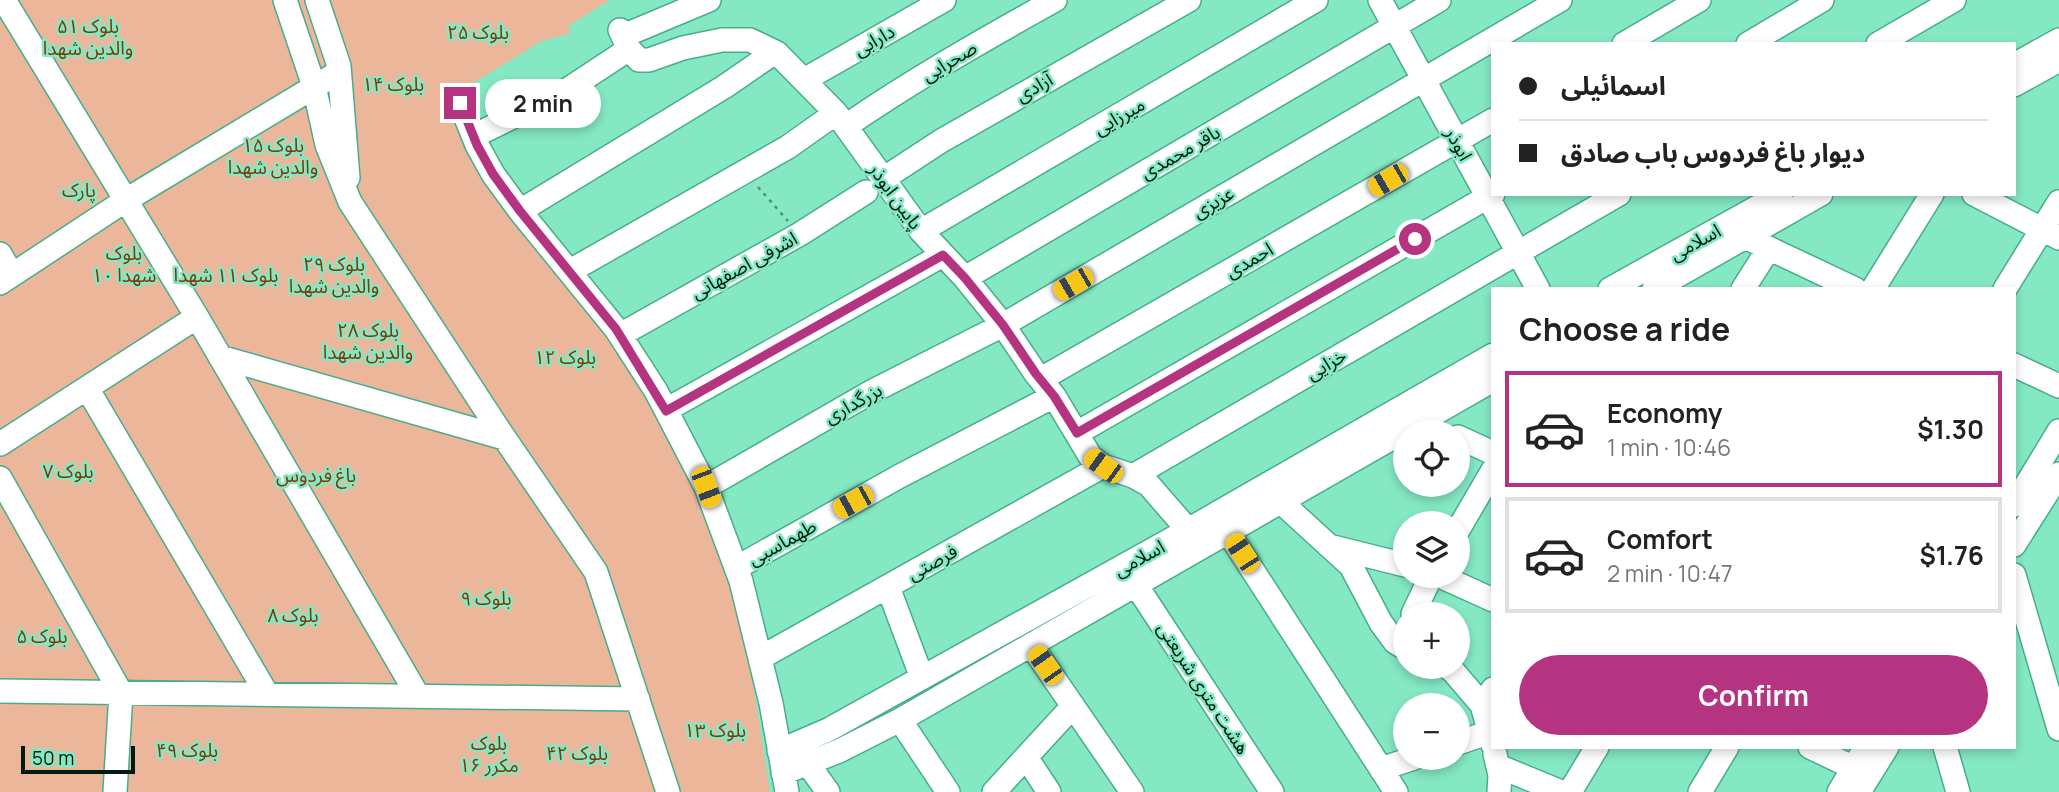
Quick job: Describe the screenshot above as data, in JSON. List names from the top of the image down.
{
  "streets": {
    "street": [
      "دارابی",
      "صحرایی",
      "آزادی",
      "میرزایی",
      "ابوذر",
      "باقر محمدی",
      "پایین ابوذر",
      "عزیزی",
      "اسلامی",
      "احمدی",
      "اشرفی اصفهانی",
      "خزایی",
      "بزرگداری",
      "طهماسبی",
      "فرصتی",
      "هشت متری شریعتی"
    ]
  },
  "crossings": [
    ["دارابی", "پایین ابوذر"],
    ["صحرایی", "پایین ابوذر"],
    ["آزادی", "پایین ابوذر"],
    ["آزادی", "اشرفی اصفهانی"],
    ["میرزایی", "پایین ابوذر"],
    ["ابوذر", "باقر محمدی"],
    ["ابوذر", "عزیزی"],
    ["ابوذر", "احمدی"],
    ["ابوذر", "خزایی"],
    ["باقر محمدی", "پایین ابوذر"],
    ["پایین ابوذر", "عزیزی"],
    ["پایین ابوذر", "احمدی"],
    ["پایین ابوذر", "اشرفی اصفهانی"],
    ["پایین ابوذر", "بزرگداری"],
    ["پایین ابوذر", "فرصتی"],
    ["عزیزی", "بزرگداری"],
    ["اسلامی", "هشت متری شریعتی"],
    ["احمدی", "طهماسبی"]
  ],
  "parks": [
    "بلوک ۵۱ والدین شهدا",
    "بلوک ۲۵",
    "بلوک ۱۴",
    "بلوک ۱۵ والدین شهدا",
    "پارک",
    "بلوک ۱۰ شهدا",
    "بلوک ۲۹ والدین شهدا",
    "بلوک ۱۱ شهدا",
    "بلوک ۲۸ والدین شهدا",
    "بلوک ۱۲",
    "بلوک ۷",
    "باغ فردوس",
    "بلوک ۹",
    "بلوک ۸",
    "بلوک ۵",
    "بلوک ۱۳",
    "بلوک ۱۶ مکرر",
    "بلوک ۴۹",
    "بلوک ۴۲"
  ],
  "scale_bar": "50 m",
  "page": {
    "banner": ["اسمائیلی", "دیوار باغ فردوس باب صادق"],
    "bubble": "2 min",
    "heading": "Choose a ride",
    "list": [
      {
        "name": "Economy",
        "note": "1 min · 10:46",
        "value": "$1.30"
      },
      {
        "name": "Comfort",
        "note": "2 min · 10:47",
        "value": "$1.76"
      }
    ],
    "map_buttons": ["+", "−"],
    "buttons": "Confirm",
    "scale": "50 m"
  }
}
